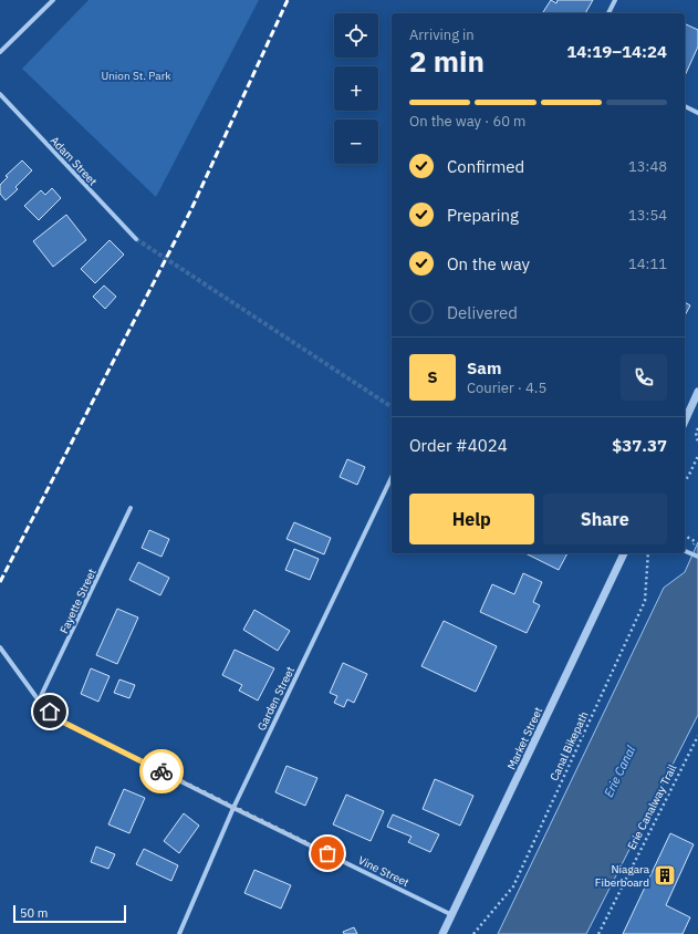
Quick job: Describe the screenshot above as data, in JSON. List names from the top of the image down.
{
  "streets": {
    "street": [
      "Adam Street",
      "Fayette Street",
      "Garden Street",
      "Market Street",
      "Vine Street"
    ],
    "path": ["Canal Bikepath", "Erie Canalway Trail"]
  },
  "crossings": [
    ["Fayette Street", "Vine Street"],
    ["Garden Street", "Vine Street"],
    ["Market Street", "Vine Street"]
  ],
  "water": ["Erie Canal"],
  "parks": ["Union St. Park"],
  "places": {
    "building": ["Niagara Fiberboard"]
  },
  "scale_bar": "50 m",
  "page": {
    "map_buttons": ["+", "−"],
    "heading": ["2 min", "Arriving in", "14:19–14:24"],
    "panel": [
      "Sam",
      "Courier · 4.5",
      "Order #4024",
      "$37.37"
    ],
    "bar": "On the way · 60 m",
    "list": [
      ["Confirmed", "13:48"],
      ["Preparing", "13:54"],
      ["On the way", "14:11"],
      "Delivered"
    ],
    "round": "S",
    "buttons": ["Help", "Share"],
    "scale": "50 m"
  }
}
